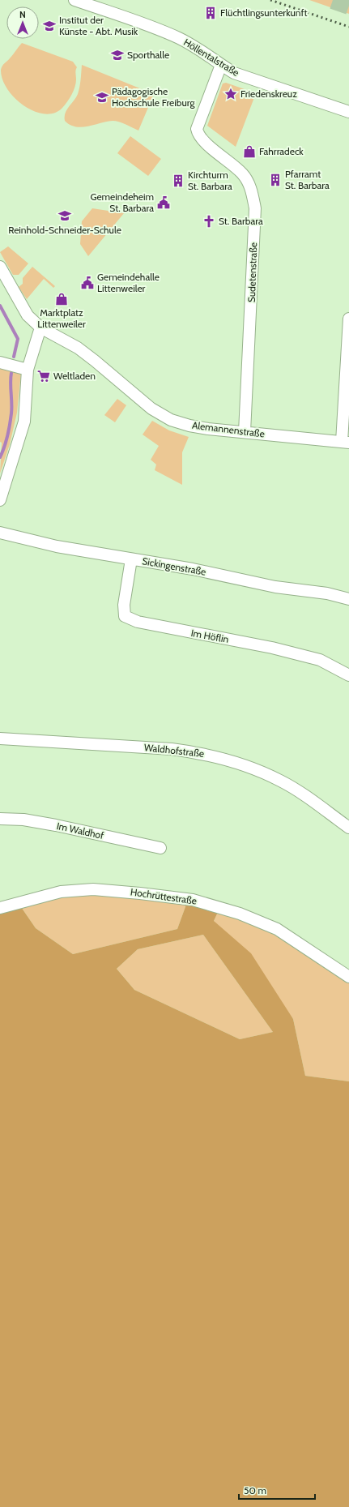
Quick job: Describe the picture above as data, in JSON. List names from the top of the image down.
{
  "streets": {
    "street": [
      "Höllentalstraße",
      "Sudetenstraße",
      "Alemannenstraße",
      "Sickingenstraße",
      "Im Höflin",
      "Waldhofstraße",
      "Im Waldhof",
      "Hochrüttestraße"
    ]
  },
  "crossings": [
    ["Höllentalstraße", "Sudetenstraße"],
    ["Sudetenstraße", "Alemannenstraße"],
    ["Sickingenstraße", "Im Höflin"]
  ],
  "places": {
    "building": ["Flüchtlingsunterkunft", "Pfarramt St. Barbara", "Kirchturm St. Barbara"],
    "school or university": [
      "Institut der Künste - Abt. Musik",
      "Sporthalle",
      "Pädagogische Hochschule Freiburg",
      "Reinhold-Schneider-Schule"
    ],
    "place": ["Friedenskreuz"],
    "shop": ["Fahrradeck", "Marktplatz Littenweiler"],
    "public building": ["Gemeindeheim St. Barbara", "Gemeindehalle Littenweiler"],
    "church": ["St. Barbara"],
    "supermarket": ["Weltladen"]
  },
  "scale_bar": "50 m",
  "north": "top"
}
